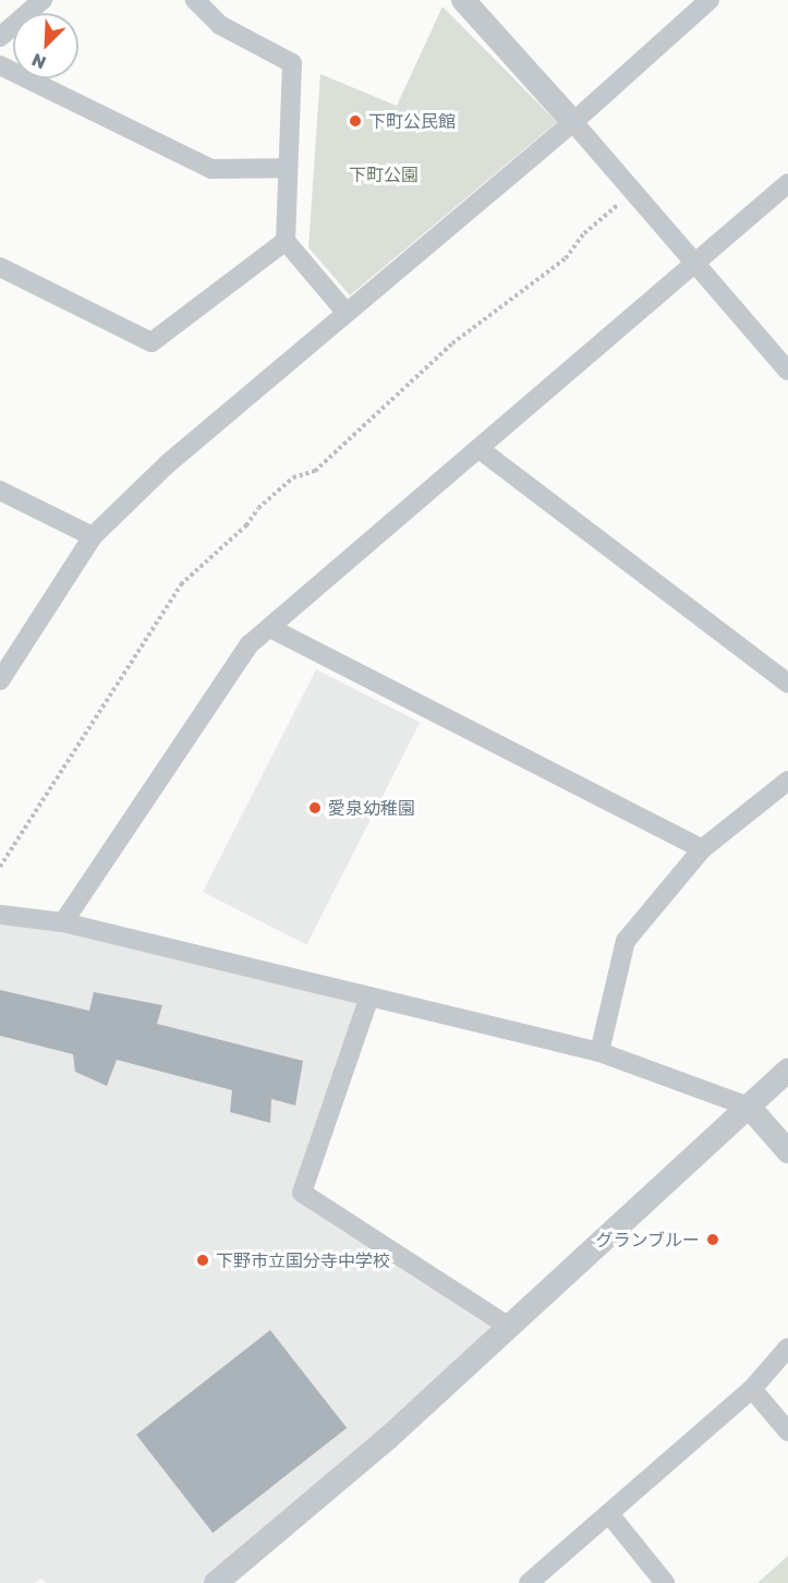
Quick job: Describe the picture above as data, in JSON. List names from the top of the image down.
{
  "parks": ["下町公園"],
  "places": [
    "下町公民館",
    "愛泉幼稚園",
    "グランブルー",
    "下野市立国分寺中学校"
  ],
  "north": "bottom left"
}
